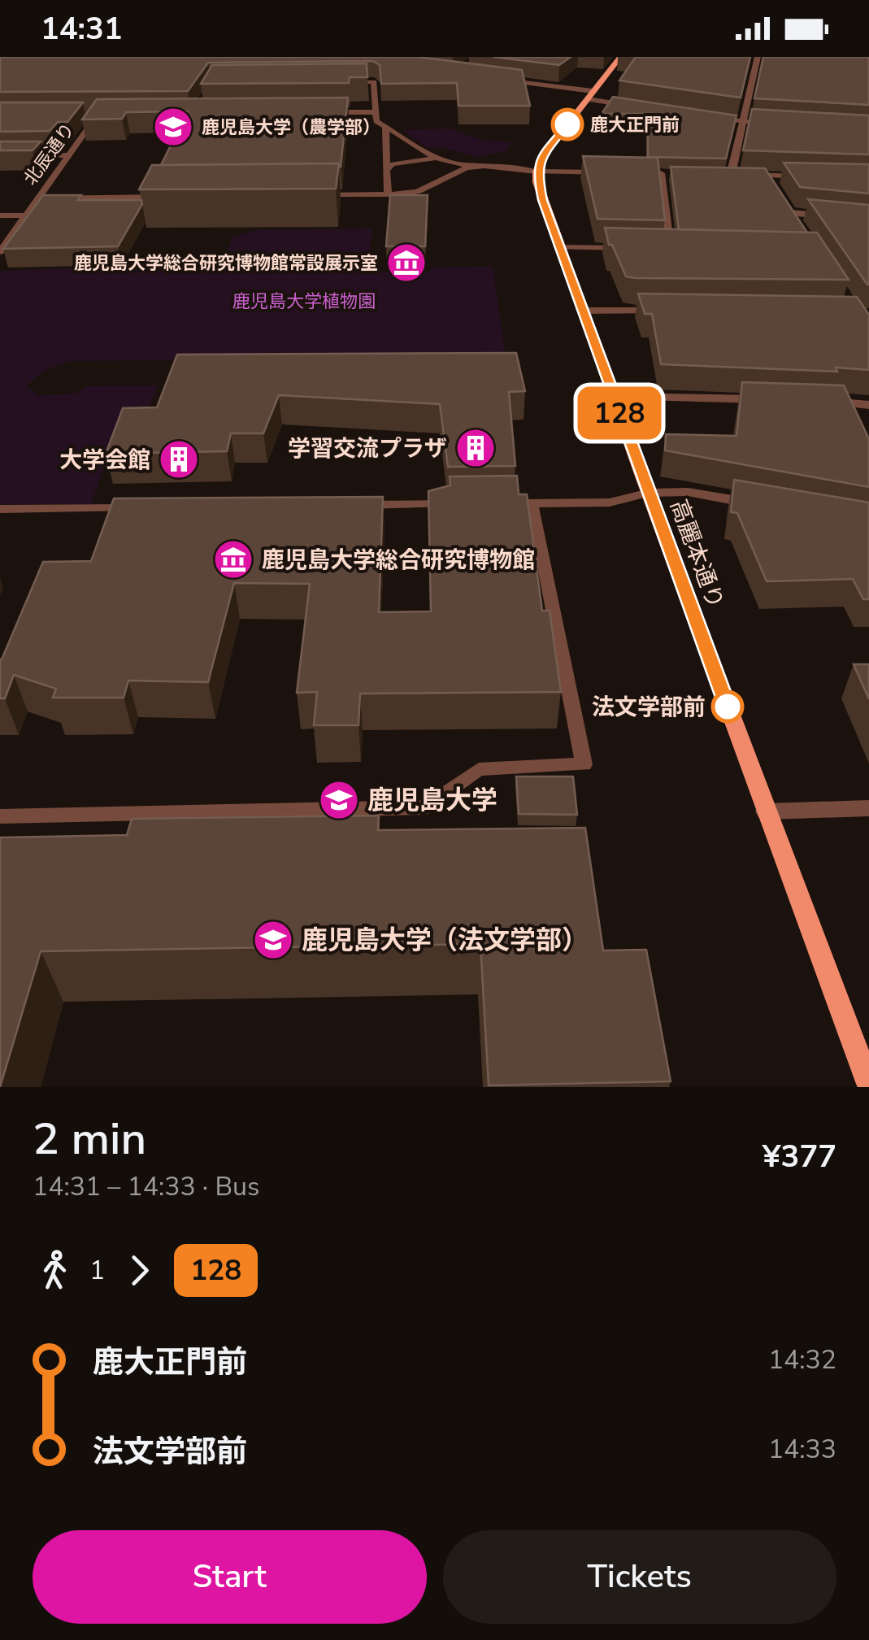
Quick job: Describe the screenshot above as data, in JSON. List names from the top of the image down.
{
  "streets": {
    "street": ["高麗本通り"],
    "lane": ["北辰通り"]
  },
  "parks": ["鹿児島大学植物園"],
  "places": {
    "other": ["鹿大正門前", "法文学部前"],
    "school or university": ["鹿児島大学（農学部）", "鹿児島大学", "鹿児島大学（法文学部）"],
    "museum": ["鹿児島大学総合研究博物館常設展示室", "鹿児島大学総合研究博物館"],
    "building": ["学習交流プラザ", "大学会館"]
  },
  "lines": ["bus line 128"],
  "page": {
    "status": "14:31",
    "on_map": "128",
    "heading": ["2 min", "14:31 – 14:33 · Bus", "¥377"],
    "legs": ["1", "128"],
    "list": [
      {
        "name": "鹿大正門前",
        "value": "14:32"
      },
      {
        "name": "法文学部前",
        "value": "14:33"
      }
    ],
    "buttons": ["Start", "Tickets"]
  }
}
